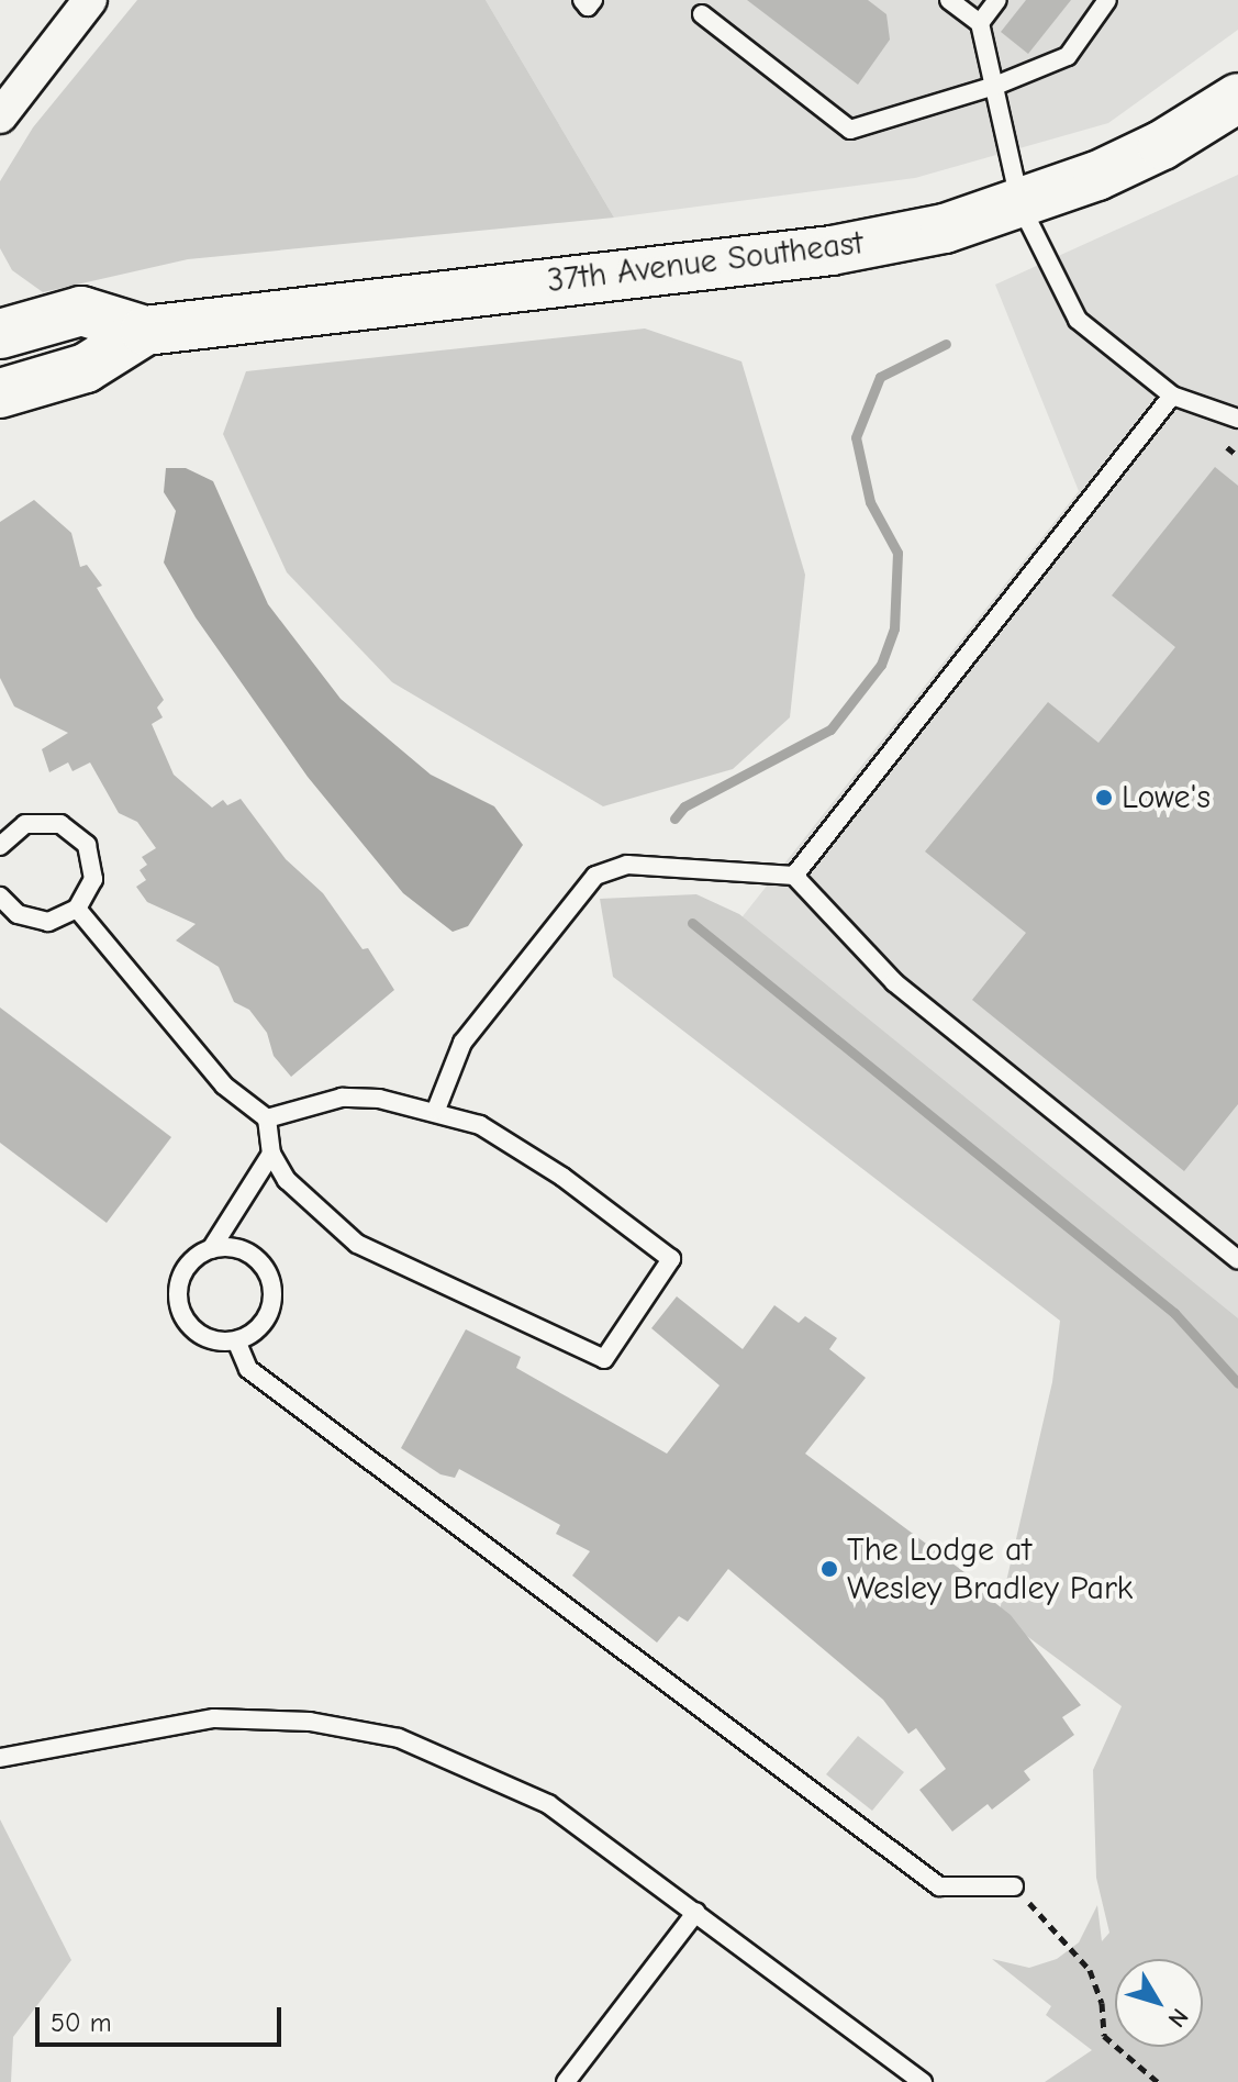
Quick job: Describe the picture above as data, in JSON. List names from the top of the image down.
{
  "streets": {
    "main road": ["37th Avenue Southeast"]
  },
  "places": ["Lowe's", "The Lodge at Wesley Bradley Park"],
  "scale_bar": "50 m",
  "north": "bottom right"
}
